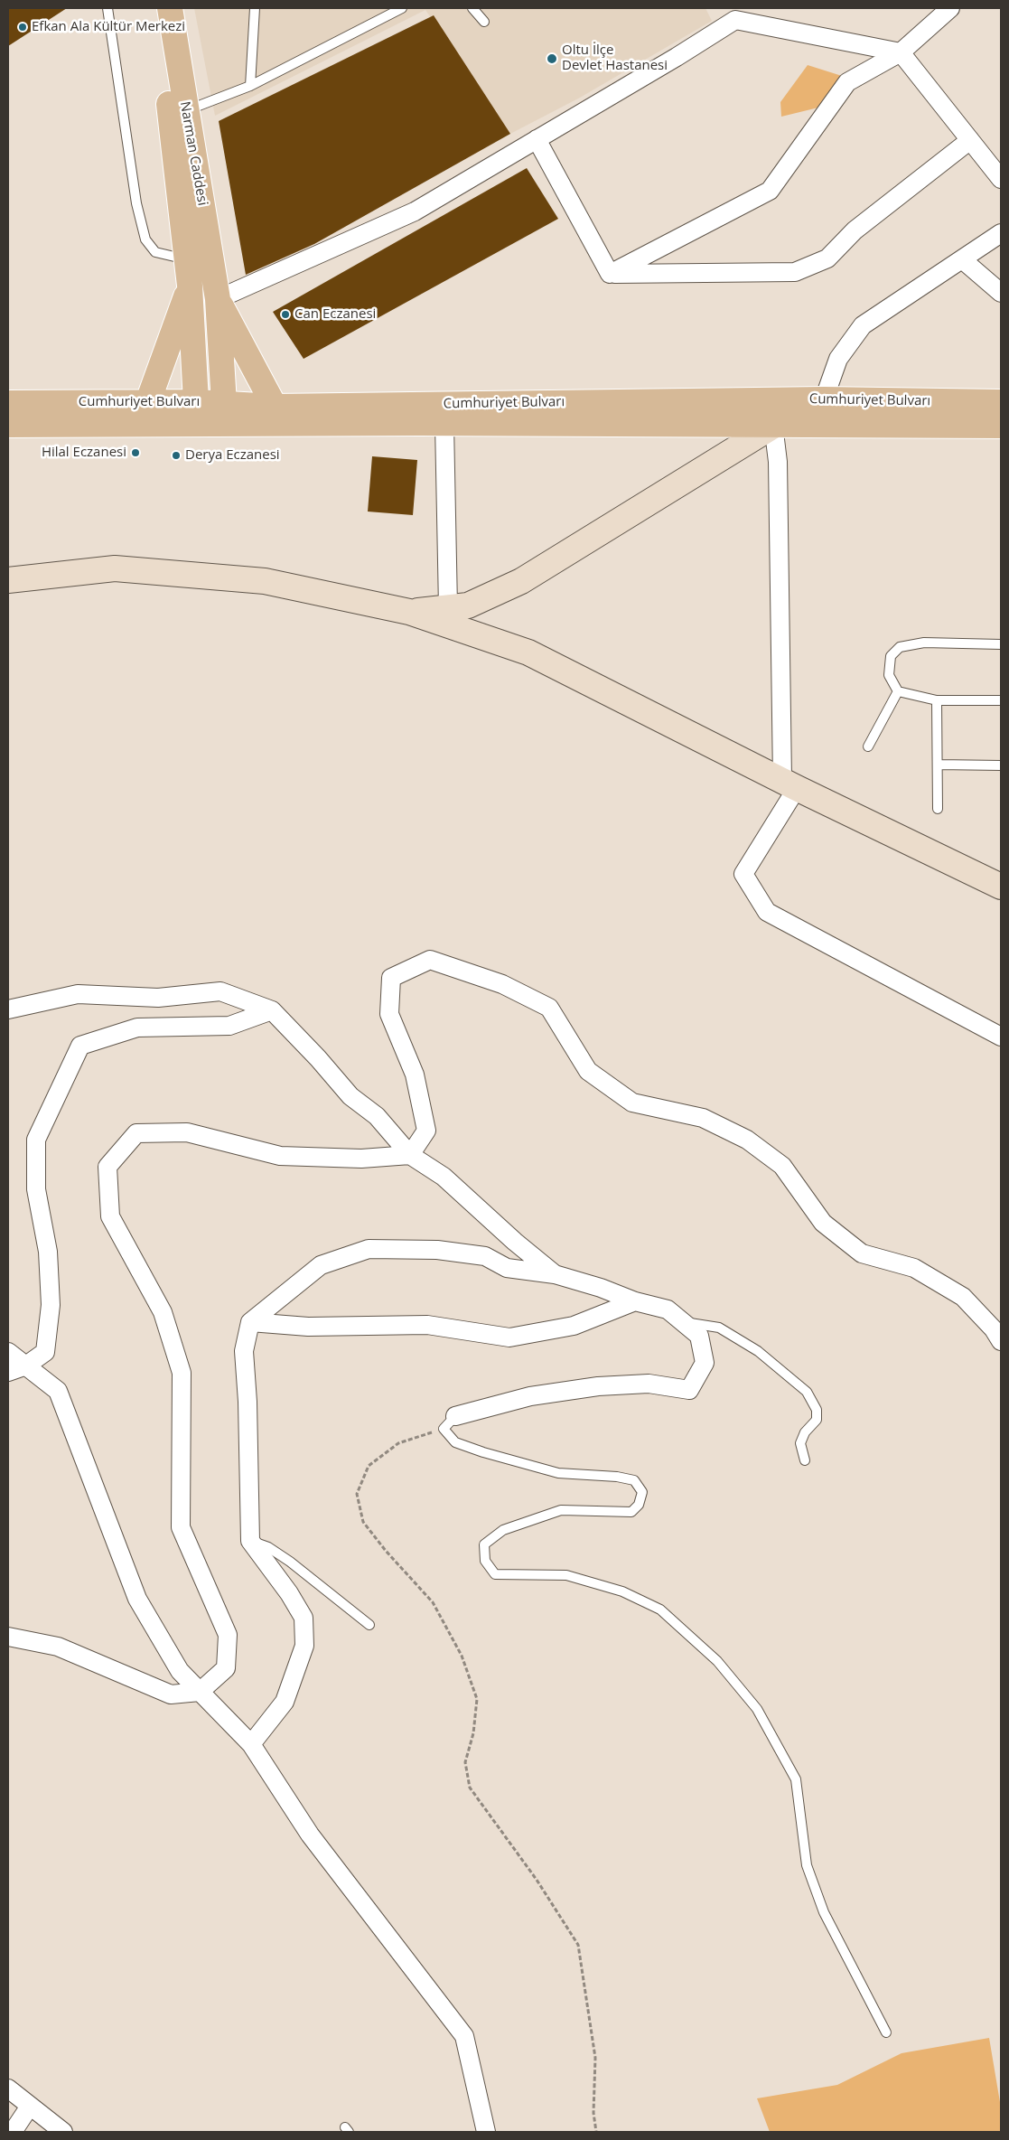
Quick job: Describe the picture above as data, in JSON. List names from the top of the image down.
{
  "streets": {
    "main road": ["Narman Caddesi", "Cumhuriyet Bulvarı"]
  },
  "crossings": [
    ["Narman Caddesi", "Cumhuriyet Bulvarı"]
  ],
  "places": [
    "Efkan Ala Kültür Merkezi",
    "Oltu İlçe Devlet Hastanesi",
    "Can Eczanesi",
    "Hilal Eczanesi",
    "Derya Eczanesi"
  ]
}
